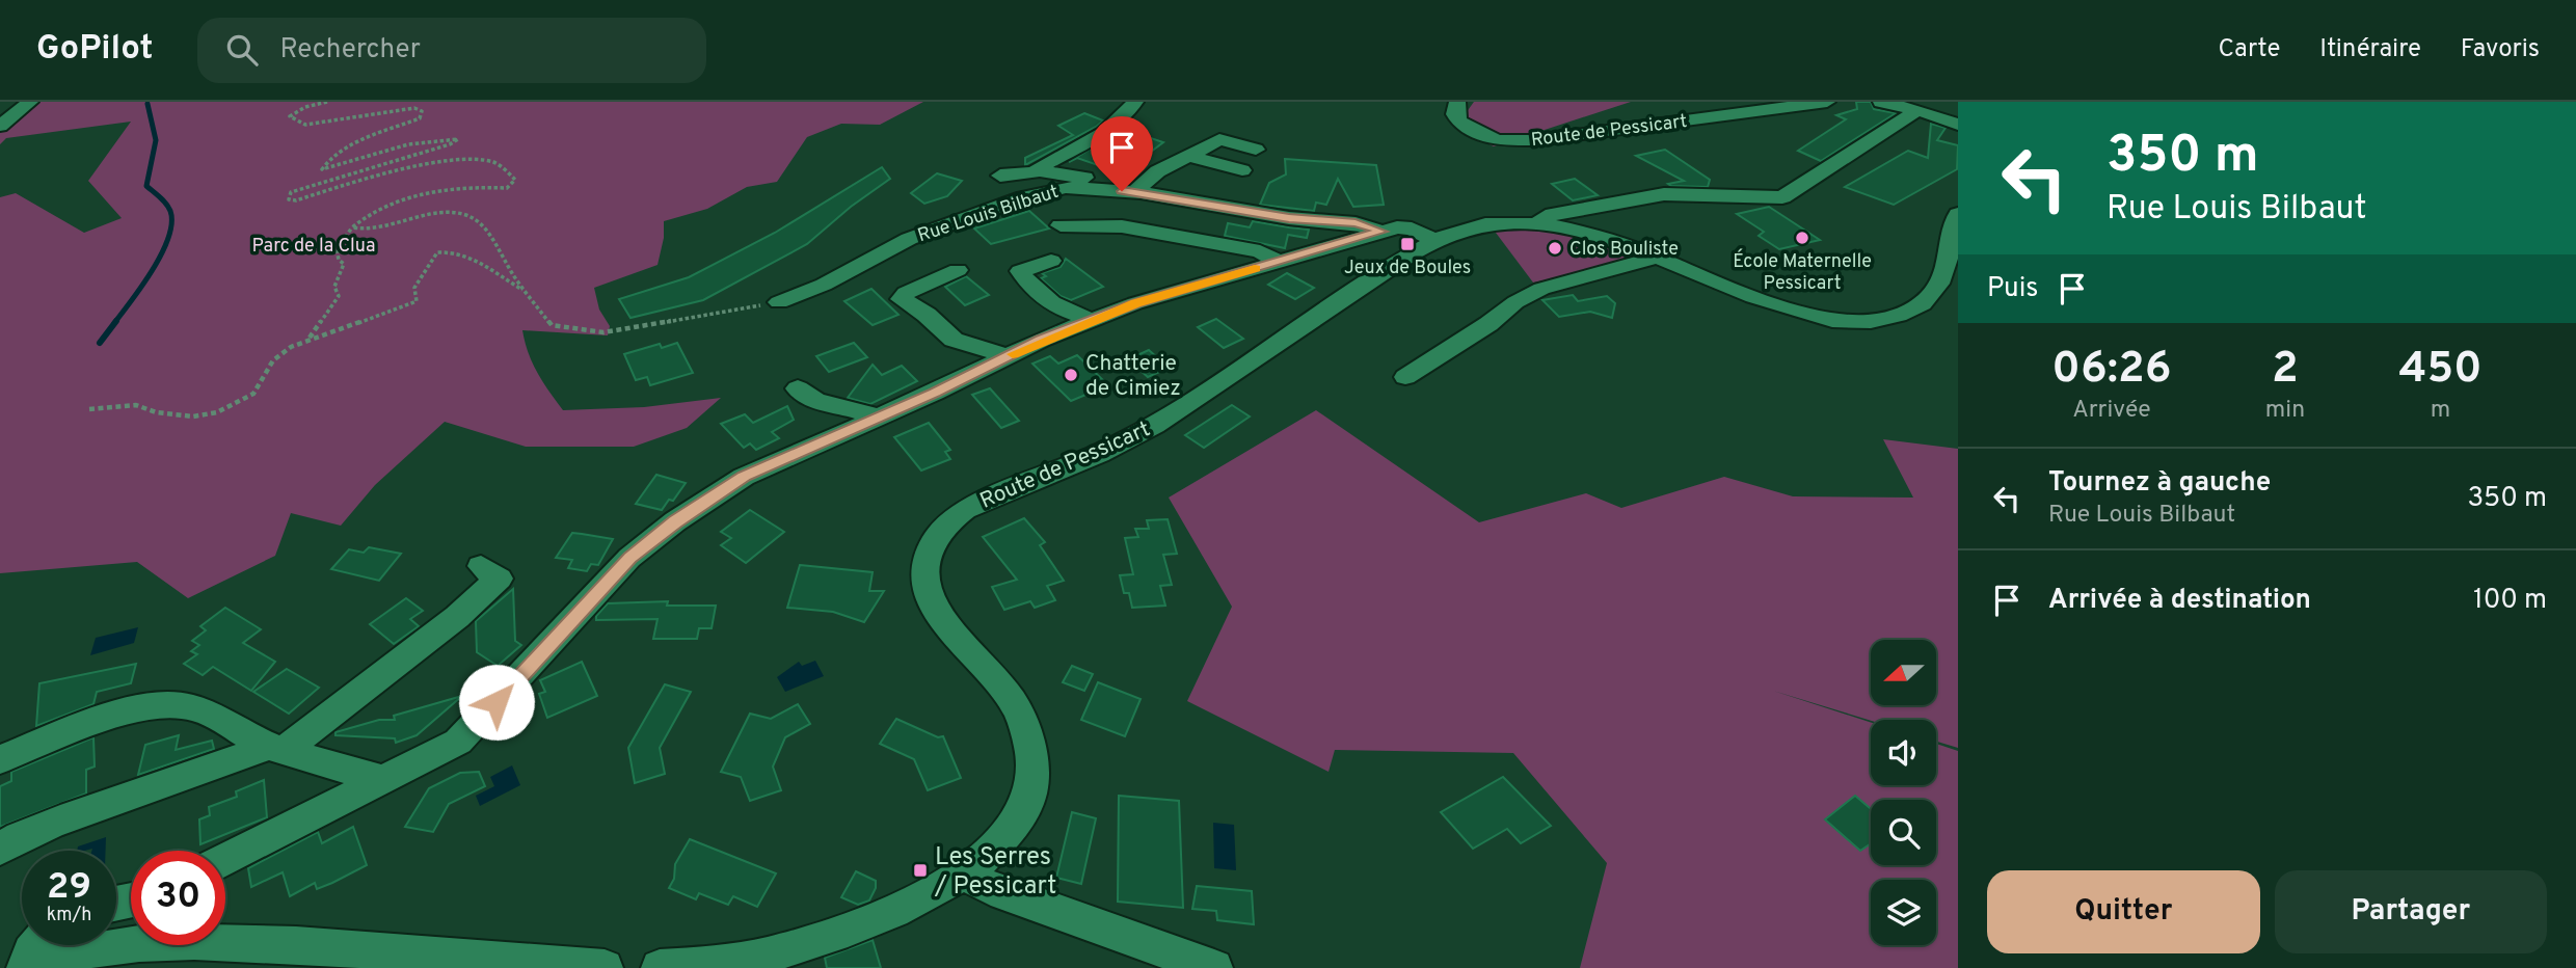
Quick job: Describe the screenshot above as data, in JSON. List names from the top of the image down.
{
  "streets": {
    "street": ["Route de Pessicart", "Rue Louis Bilbaut"]
  },
  "parks": ["Parc de la Clua"],
  "places": {
    "other": ["École Maternelle Pessicart", "Clos Bouliste", "Chatterie de Cimiez"],
    "transit": ["Jeux de Boules", "Les Serres / Pessicart"]
  },
  "north": "left",
  "page": {
    "header": "GoPilot",
    "search": "Rechercher",
    "nav": ["Carte", "Itinéraire", "Favoris"],
    "turn": ["350 m", "Rue Louis Bilbaut"],
    "then": "Puis",
    "eta": [
      "06:26",
      "Arrivée",
      "2",
      "min",
      "450",
      "m"
    ],
    "list": [
      {
        "name": "Tournez à gauche",
        "note": "Rue Louis Bilbaut",
        "value": "350 m"
      },
      {
        "name": "Arrivée à destination",
        "value": "100 m"
      }
    ],
    "speed": "29 km/h",
    "limit": "30",
    "buttons": ["Quitter", "Partager"]
  }
}
